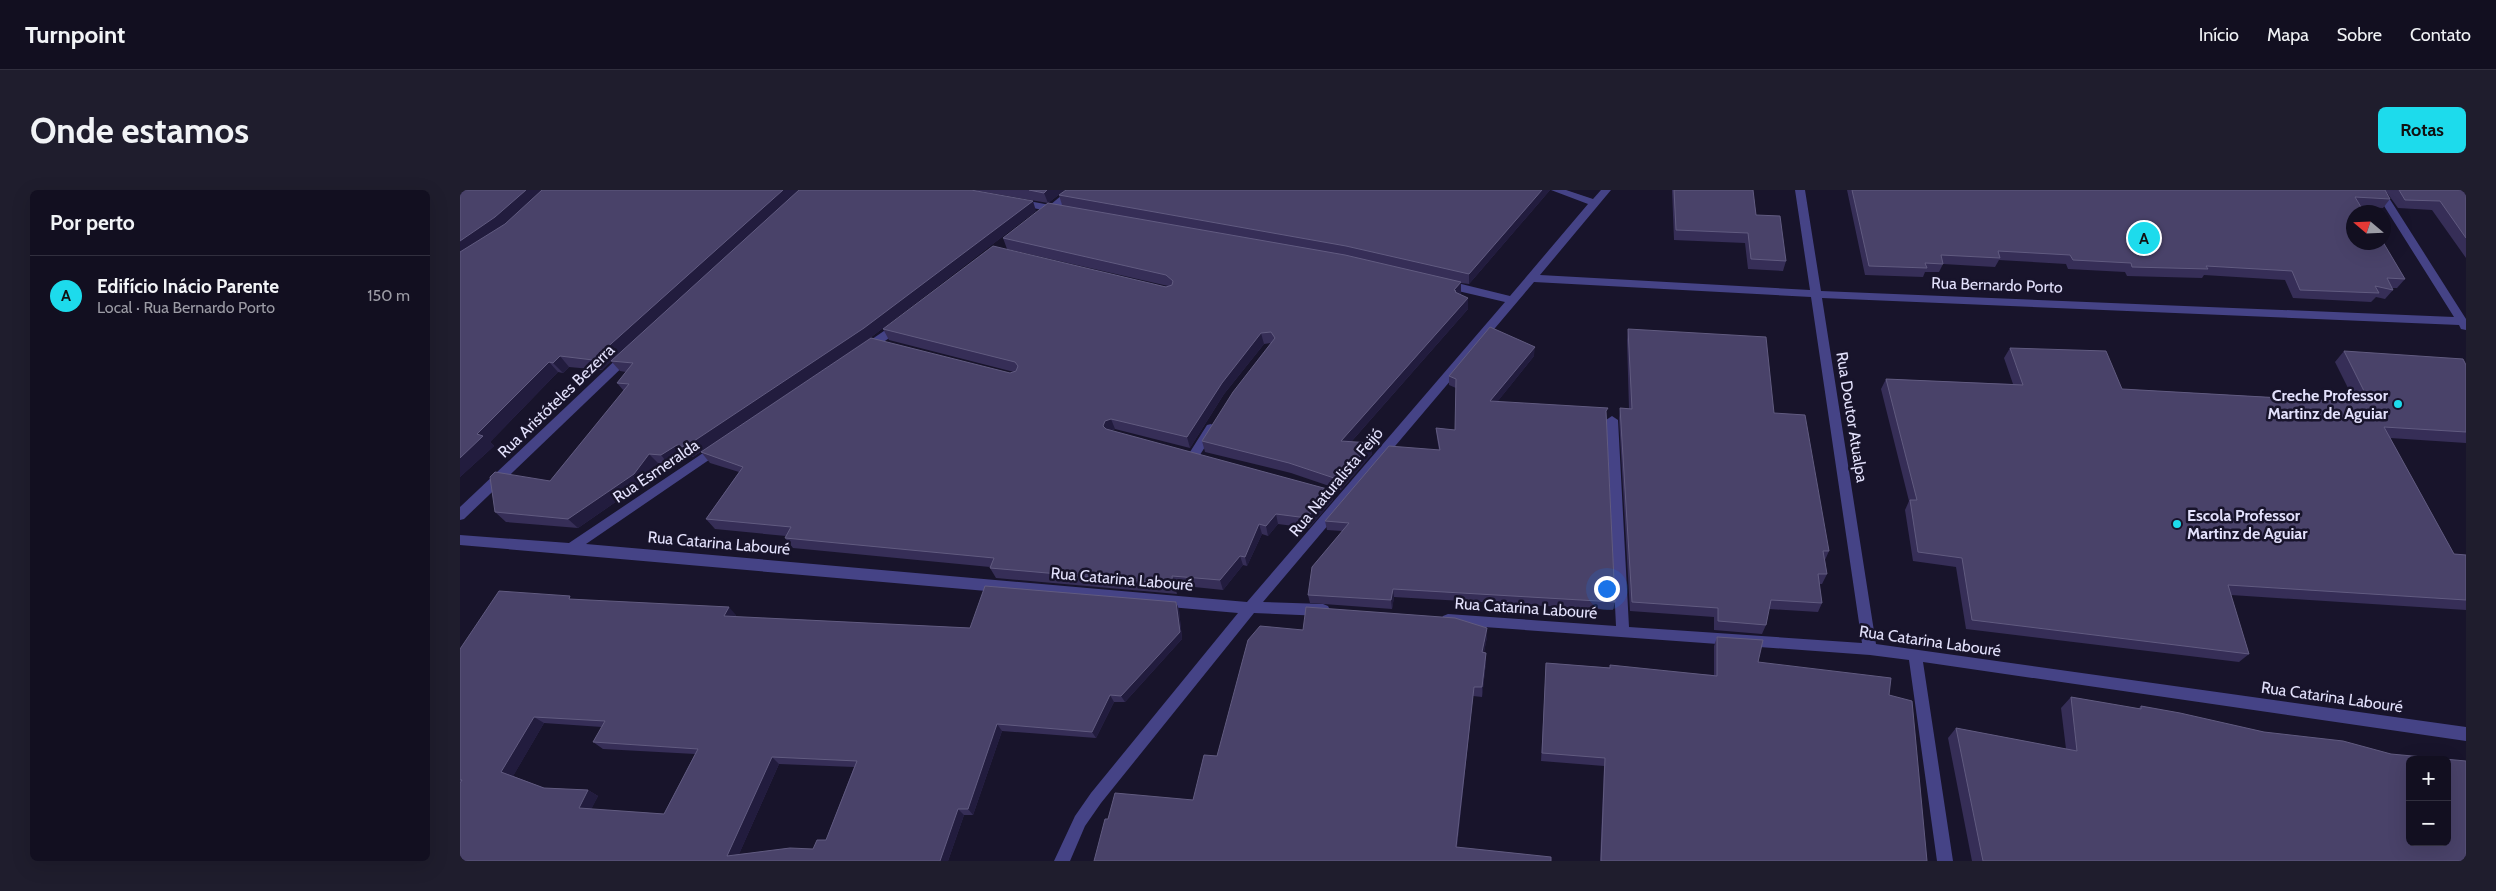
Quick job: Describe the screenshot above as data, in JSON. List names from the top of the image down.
{
  "streets": {
    "street": [
      "Rua Bernardo Porto",
      "Rua Aristóteles Bezerra",
      "Rua Doutor Atualpa",
      "Rua Esmeralda",
      "Rua Naturalista Feijó",
      "Rua Catarina Labouré"
    ]
  },
  "crossings": [
    ["Rua Bernardo Porto", "Rua Doutor Atualpa"],
    ["Rua Bernardo Porto", "Rua Naturalista Feijó"],
    ["Rua Doutor Atualpa", "Rua Catarina Labouré"],
    ["Rua Esmeralda", "Rua Catarina Labouré"],
    ["Rua Naturalista Feijó", "Rua Catarina Labouré"]
  ],
  "places": ["Creche Professor Martinz de Aguiar", "Escola Professor Martinz de Aguiar"],
  "north": "left",
  "page": {
    "header": "Turnpoint",
    "nav": [
      "Início",
      "Mapa",
      "Sobre",
      "Contato"
    ],
    "buttons": "Rotas",
    "title": "Onde estamos",
    "heading": "Por perto",
    "pins": "A",
    "list": [
      {
        "mark": "A",
        "name": "Edifício Inácio Parente",
        "note": "Local · Rua Bernardo Porto",
        "value": "150 m"
      }
    ],
    "map_buttons": ["+", "−"]
  }
}
